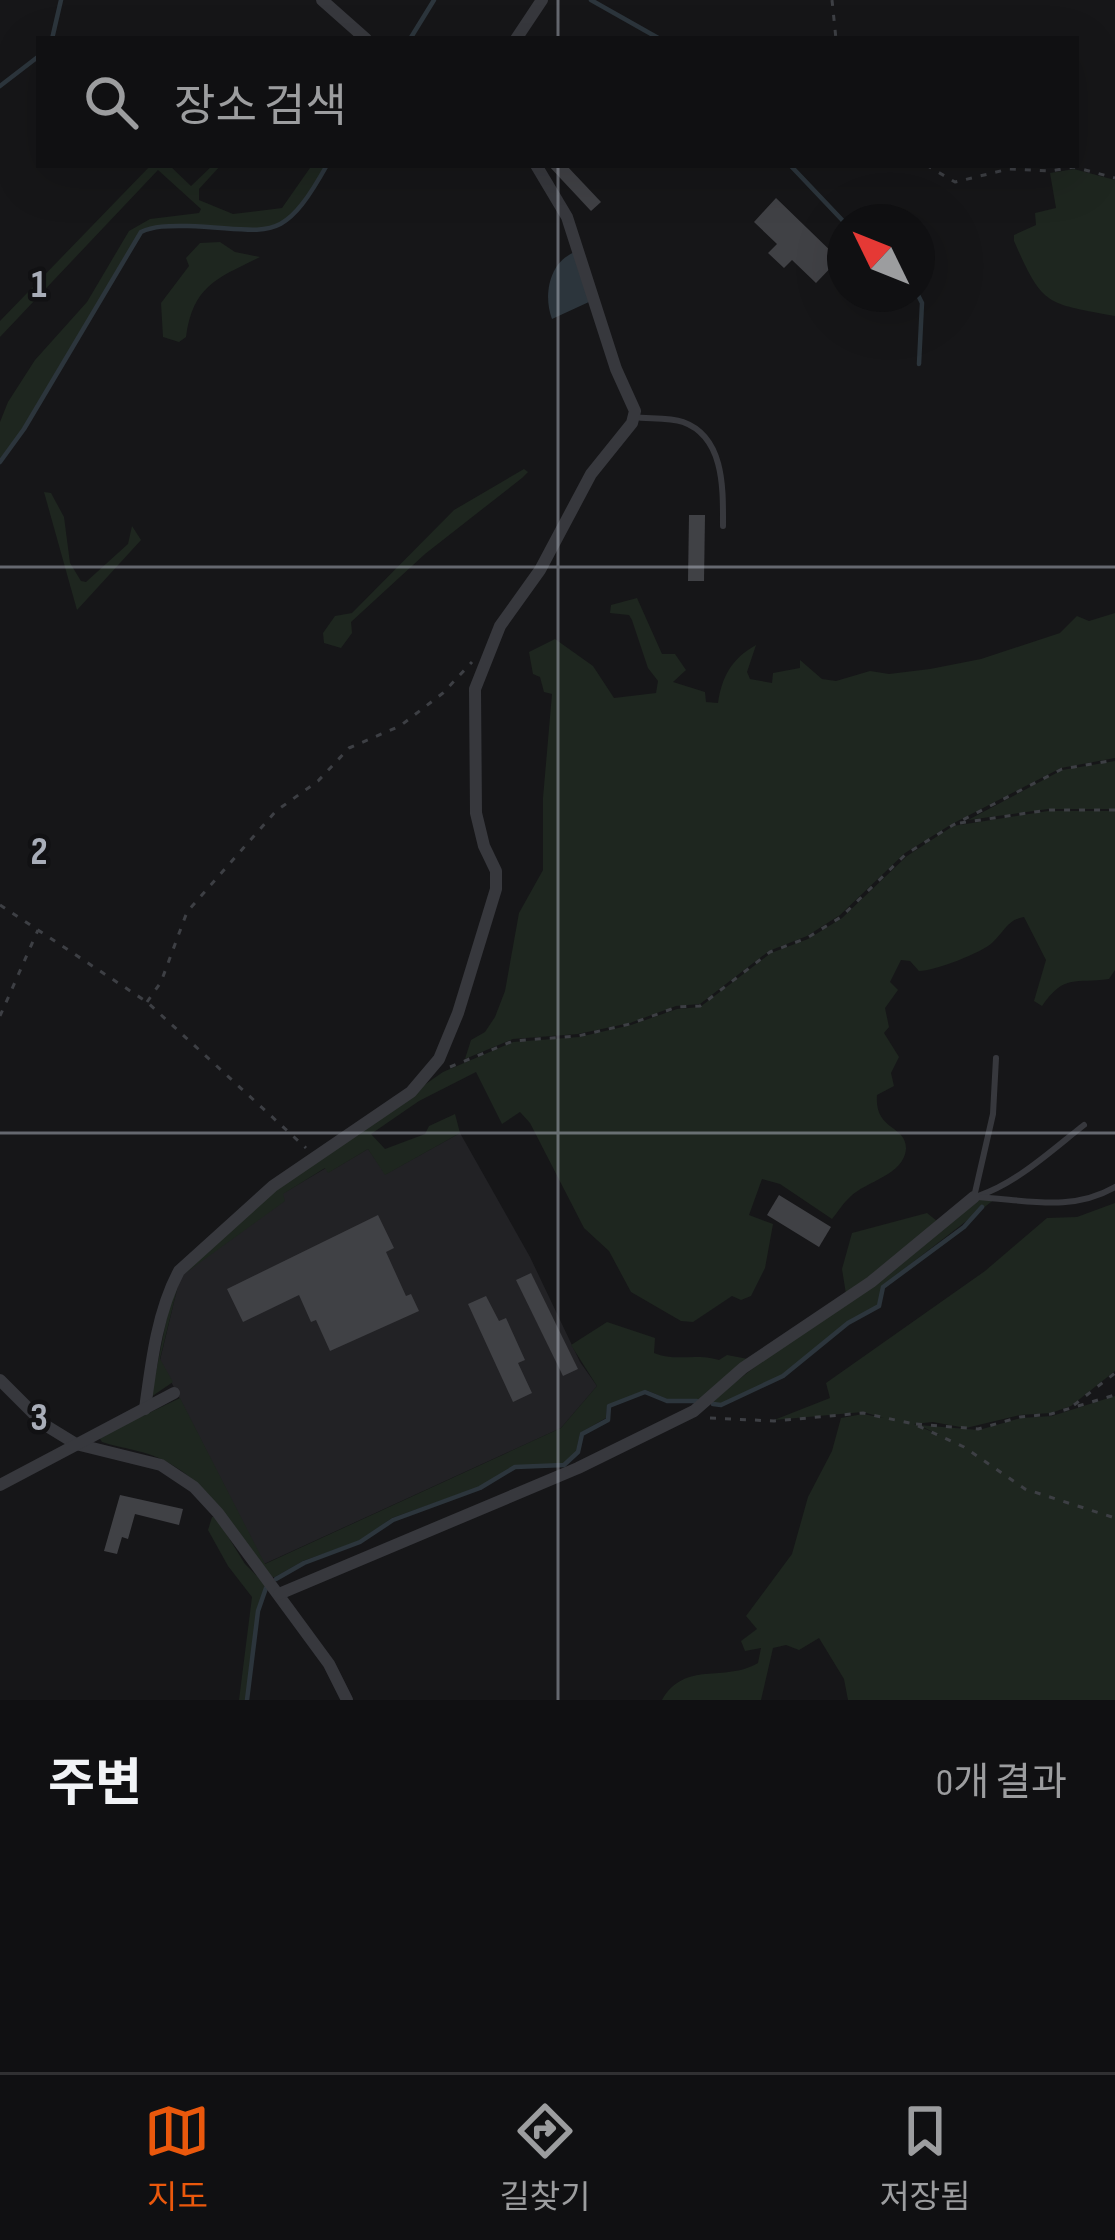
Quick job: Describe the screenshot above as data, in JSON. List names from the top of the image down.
{
  "north": "top left",
  "page": {
    "search": "장소 검색",
    "heading": ["주변", "0개 결과"],
    "nav": ["지도", "길찾기", "저장됨"]
  },
  "grid": {
    "rows": ["1", "2", "3"]
  }
}
